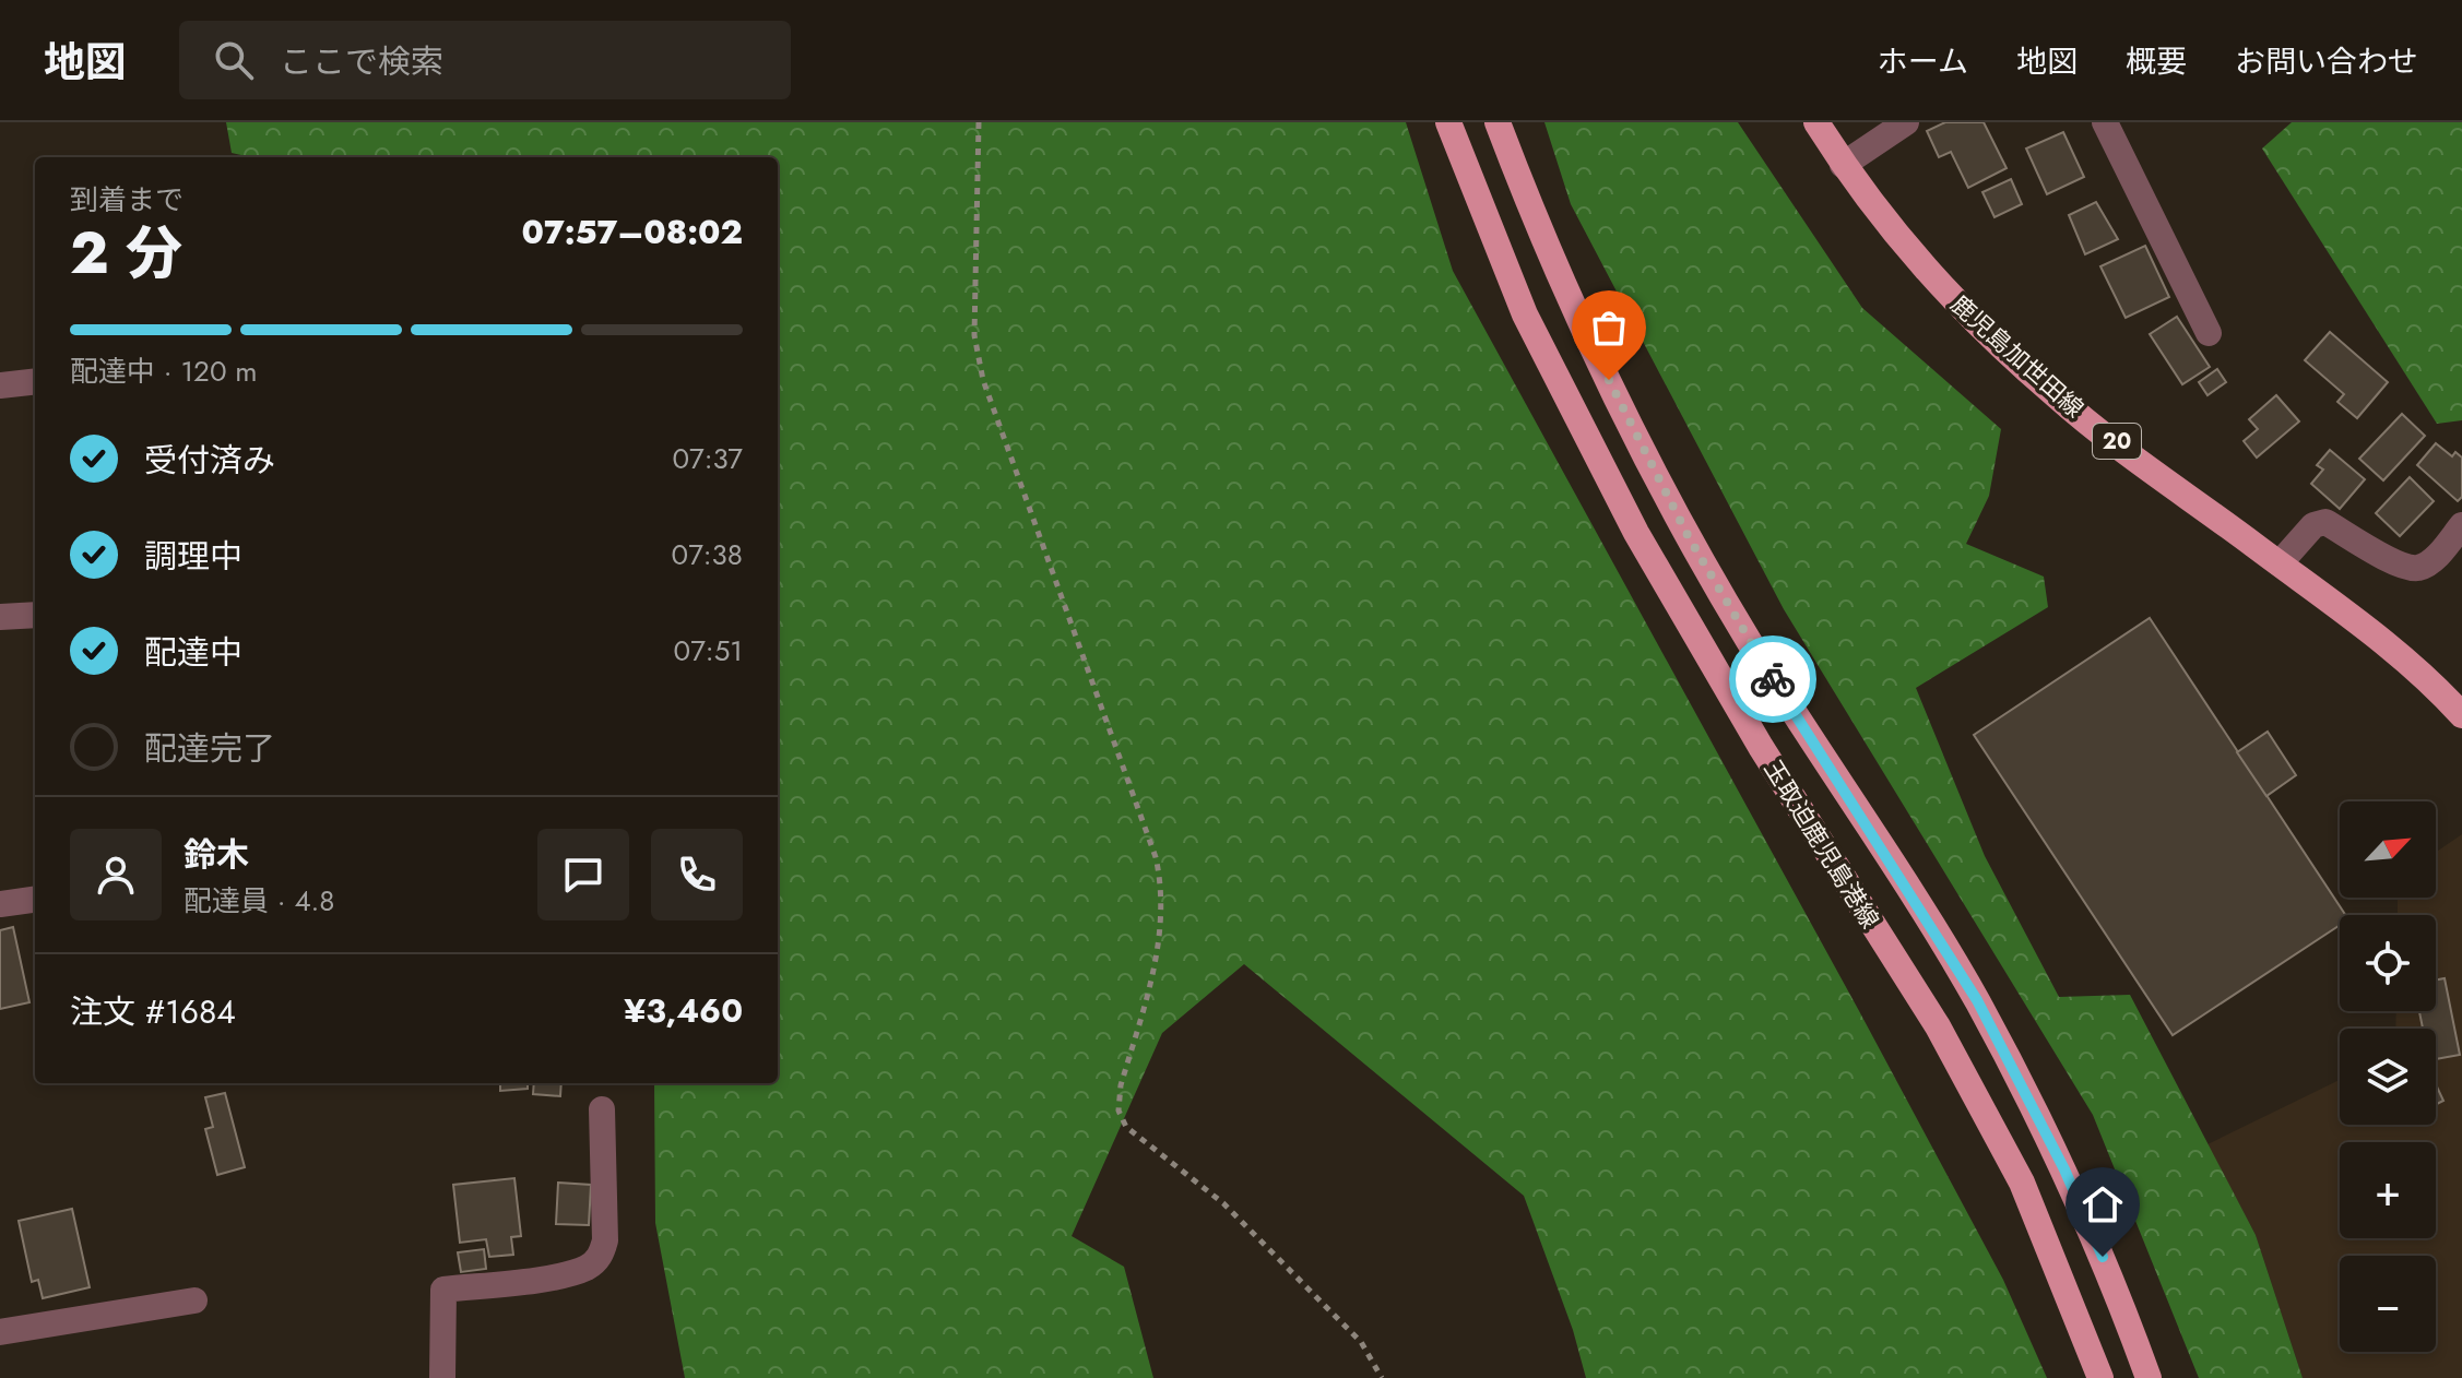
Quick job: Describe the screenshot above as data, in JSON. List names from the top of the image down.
{
  "streets": {
    "main road": ["鹿児島加世田線", "20", "玉取迫鹿児島港線"]
  },
  "north": "top right",
  "page": {
    "header": "地図",
    "search": "ここで検索",
    "nav": [
      "ホーム",
      "地図",
      "概要",
      "お問い合わせ"
    ],
    "heading": ["2 分", "到着まで", "07:57–08:02"],
    "panel": [
      "鈴木",
      "配達員 · 4.8",
      "注文 #1684",
      "¥3,460"
    ],
    "bar": "配達中 · 120 m",
    "list": [
      ["受付済み", "07:37"],
      ["調理中", "07:38"],
      ["配達中", "07:51"],
      "配達完了"
    ],
    "map_buttons": ["+", "−"]
  }
}
